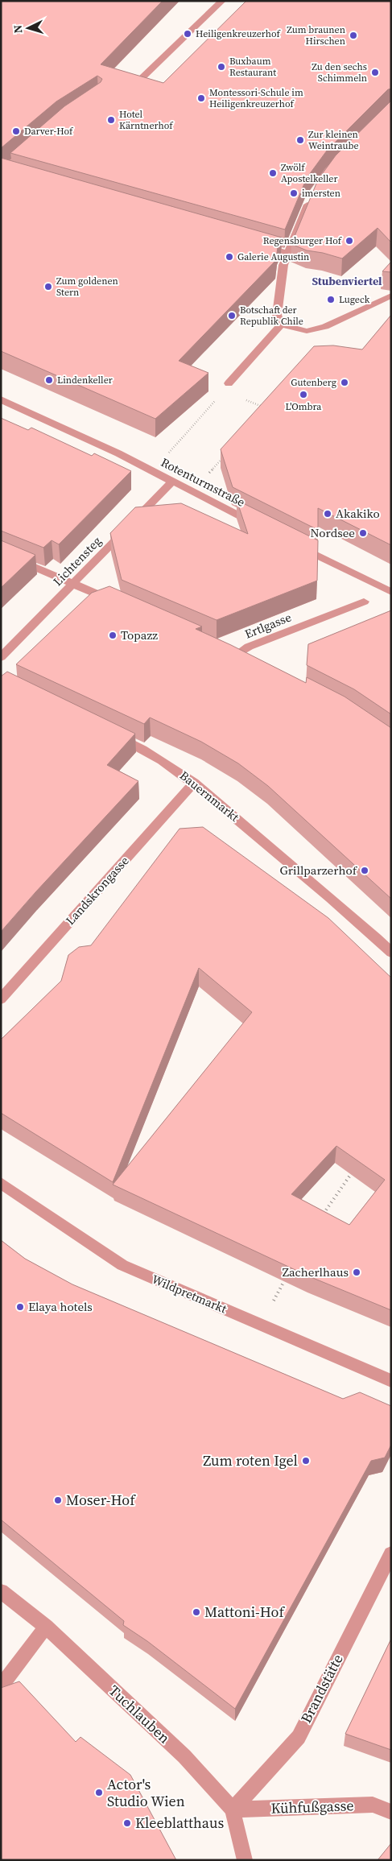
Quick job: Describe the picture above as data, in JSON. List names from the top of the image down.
{
  "streets": {
    "street": [
      "Rotenturmstraße",
      "Lichtensteg",
      "Ertlgasse",
      "Bauernmarkt",
      "Landskrongasse",
      "Wildpretmarkt",
      "Brandstätte",
      "Tuchlauben",
      "Kühfußgasse"
    ]
  },
  "crossings": [
    ["Rotenturmstraße", "Lichtensteg"],
    ["Bauernmarkt", "Landskrongasse"],
    ["Brandstätte", "Tuchlauben"],
    ["Brandstätte", "Kühfußgasse"],
    ["Tuchlauben", "Kühfußgasse"]
  ],
  "districts": ["Stubenviertel"],
  "places": [
    "Heiligenkreuzerhof",
    "Zum braunen Hirschen",
    "Buxbaum Restaurant",
    "Zu den sechs Schimmeln",
    "Montessori-Schule im Heiligenkreuzerhof",
    "Hotel Kärntnerhof",
    "Darver-Hof",
    "Zur kleinen Weintraube",
    "Zwölf Apostelkeller",
    "imersten",
    "Regensburger Hof",
    "Galerie Augustin",
    "Zum goldenen Stern",
    "Lugeck",
    "Botschaft der Republik Chile",
    "Lindenkeller",
    "Gutenberg",
    "L'Ombra",
    "Akakiko",
    "Nordsee",
    "Topazz",
    "Grillparzerhof",
    "Zacherlhaus",
    "Elaya hotels",
    "Zum roten Igel",
    "Moser-Hof",
    "Mattoni-Hof",
    "Actor's Studio Wien",
    "Kleeblatthaus"
  ],
  "north": "left"
}
